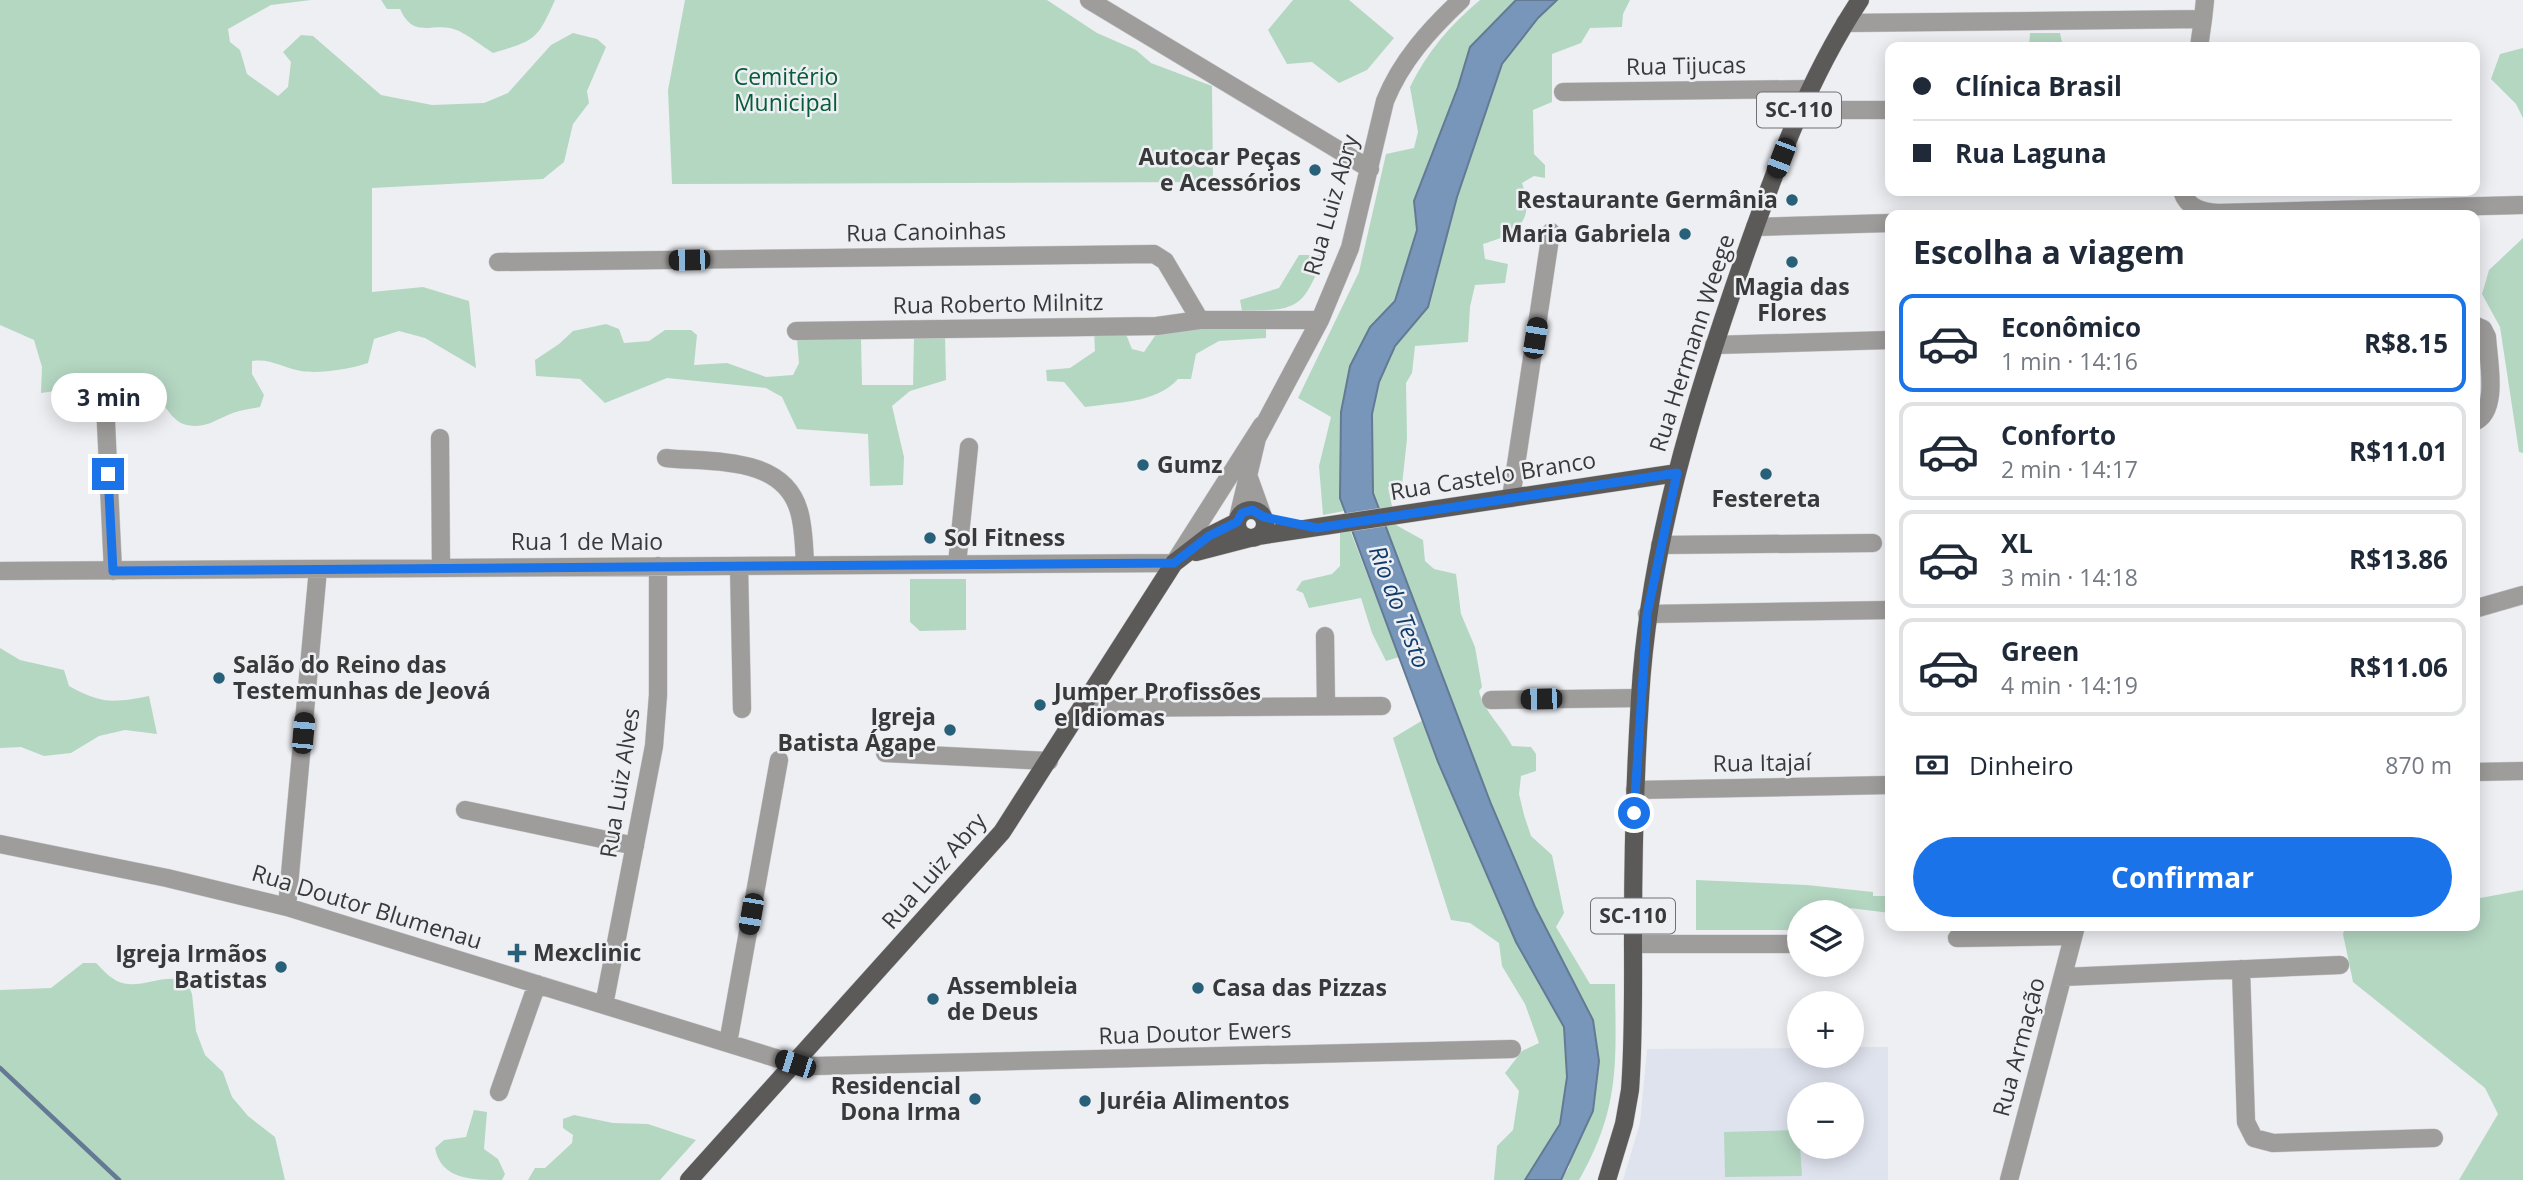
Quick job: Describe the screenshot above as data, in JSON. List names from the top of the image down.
{
  "streets": {
    "main road": [
      "SC-110",
      "Rua Luiz Abry",
      "Rua Hermann Weege",
      "Rua Castelo Branco"
    ],
    "street": [
      "Rua Tijucas",
      "Rua Canoinhas",
      "Rua Roberto Milnitz",
      "Rua 1 de Maio",
      "Rua Itajaí",
      "Rua Luiz Alves",
      "Rua Doutor Blumenau",
      "Rua Doutor Ewers",
      "Rua Armação"
    ]
  },
  "crossings": [
    ["Rua Tijucas", "Rua Hermann Weege"],
    ["Rua Luiz Abry", "Rua Castelo Branco"],
    ["Rua Luiz Abry", "Rua 1 de Maio"],
    ["Rua Luiz Abry", "Rua Doutor Blumenau"],
    ["Rua Luiz Abry", "Rua Doutor Ewers"],
    ["Rua Canoinhas", "Rua Roberto Milnitz"],
    ["Rua Hermann Weege", "Rua Castelo Branco"],
    ["Rua Hermann Weege", "Rua Itajaí"],
    ["Rua 1 de Maio", "Rua Luiz Alves"],
    ["Rua Luiz Alves", "Rua Doutor Blumenau"],
    ["Rua Doutor Blumenau", "Rua Doutor Ewers"]
  ],
  "water": ["Rio do Testo"],
  "parks": ["Cemitério Municipal"],
  "places": {
    "other": [
      "Autocar Peças e Acessórios",
      "Restaurante Germânia",
      "Maria Gabriela",
      "Magia das Flores",
      "Gumz",
      "Festereta",
      "Sol Fitness",
      "Salão do Reino das Testemunhas de Jeová",
      "Jumper Profissões e Idiomas",
      "Igreja Batista Ágape",
      "Igreja Irmãos Batistas",
      "Casa das Pizzas",
      "Assembleia de Deus",
      "Residencial Dona Irma",
      "Juréia Alimentos"
    ],
    "health": ["Mexclinic"]
  },
  "page": {
    "banner": ["Clínica Brasil", "Rua Laguna"],
    "heading": "Escolha a viagem",
    "list": [
      {
        "name": "Econômico",
        "note": "1 min · 14:16",
        "value": "R$8.15"
      },
      {
        "name": "Conforto",
        "note": "2 min · 14:17",
        "value": "R$11.01"
      },
      {
        "name": "XL",
        "note": "3 min · 14:18",
        "value": "R$13.86"
      },
      {
        "name": "Green",
        "note": "4 min · 14:19",
        "value": "R$11.06"
      }
    ],
    "bubble": "3 min",
    "pay": ["Dinheiro", "870 m"],
    "buttons": "Confirmar",
    "map_buttons": ["+", "−"]
  }
}
